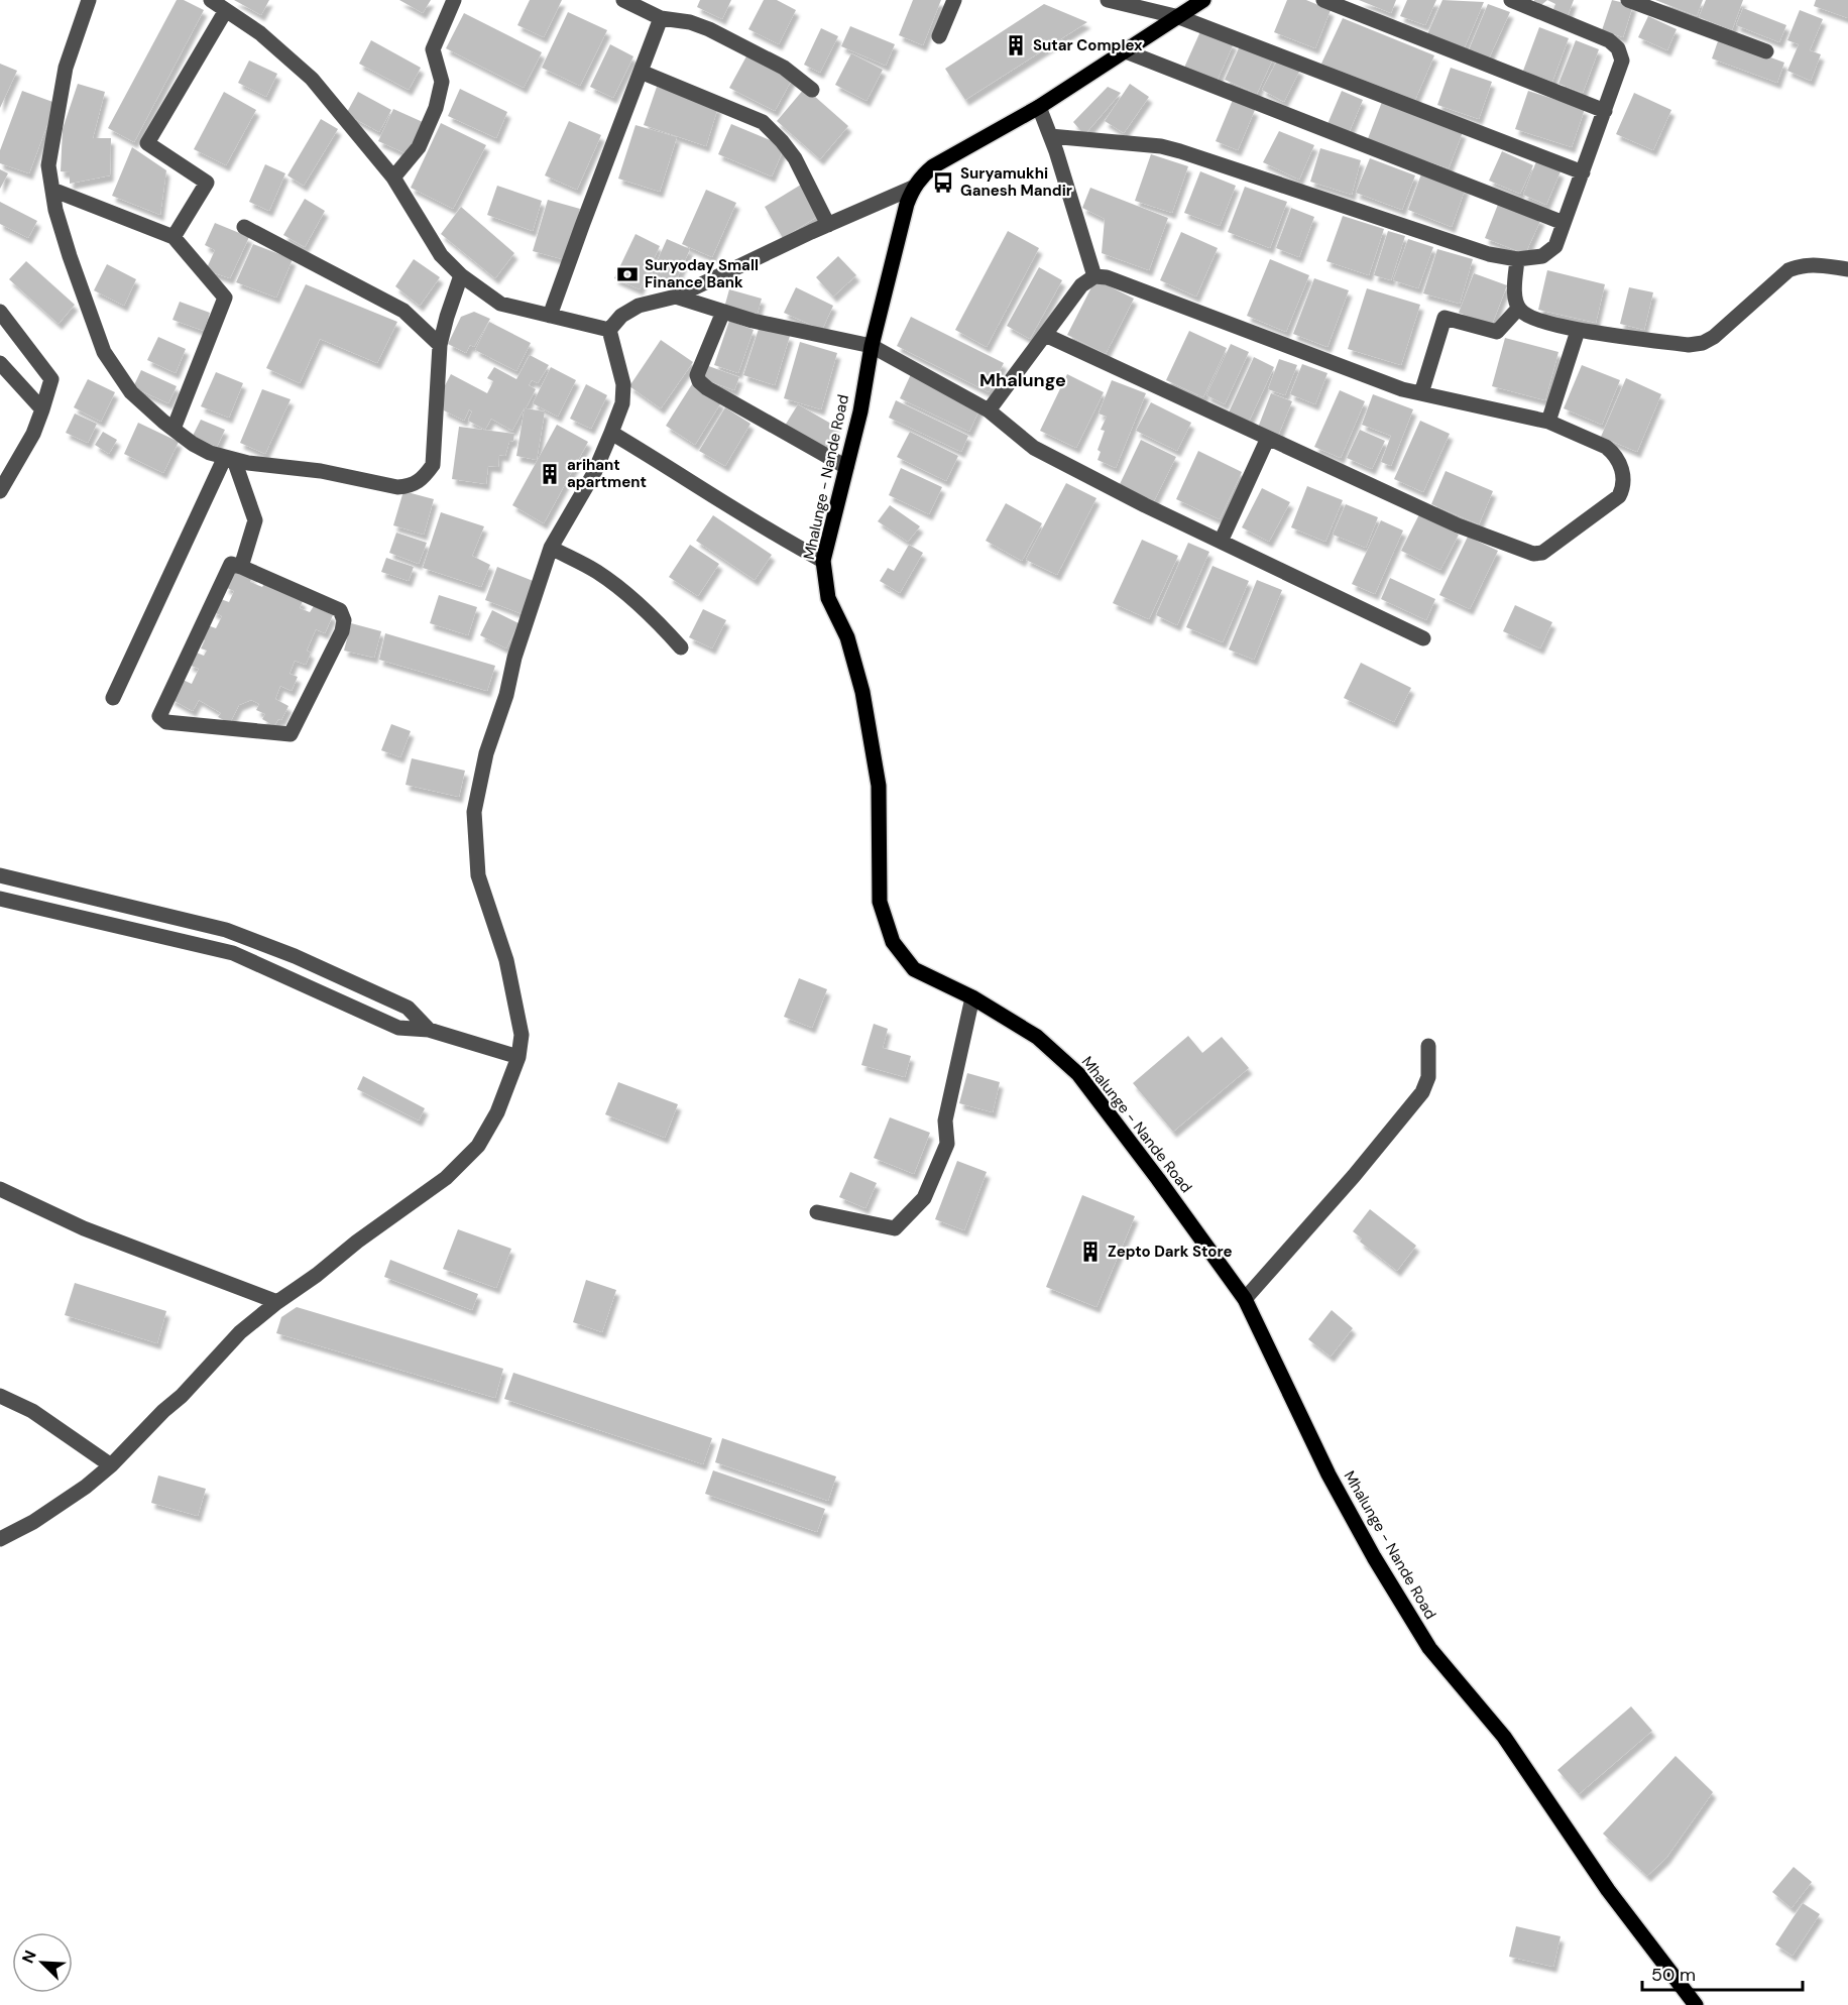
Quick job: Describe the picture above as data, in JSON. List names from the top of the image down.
{
  "streets": {
    "main road": ["Mhalunge - Nande Road"]
  },
  "districts": ["Mhalunge"],
  "places": {
    "building": ["Sutar Complex", "arihant apartment", "Zepto Dark Store"],
    "bus stop": ["Suryamukhi Ganesh Mandir"],
    "bank": ["Suryoday Small Finance Bank"]
  },
  "scale_bar": "50 m",
  "north": "top left"
}
